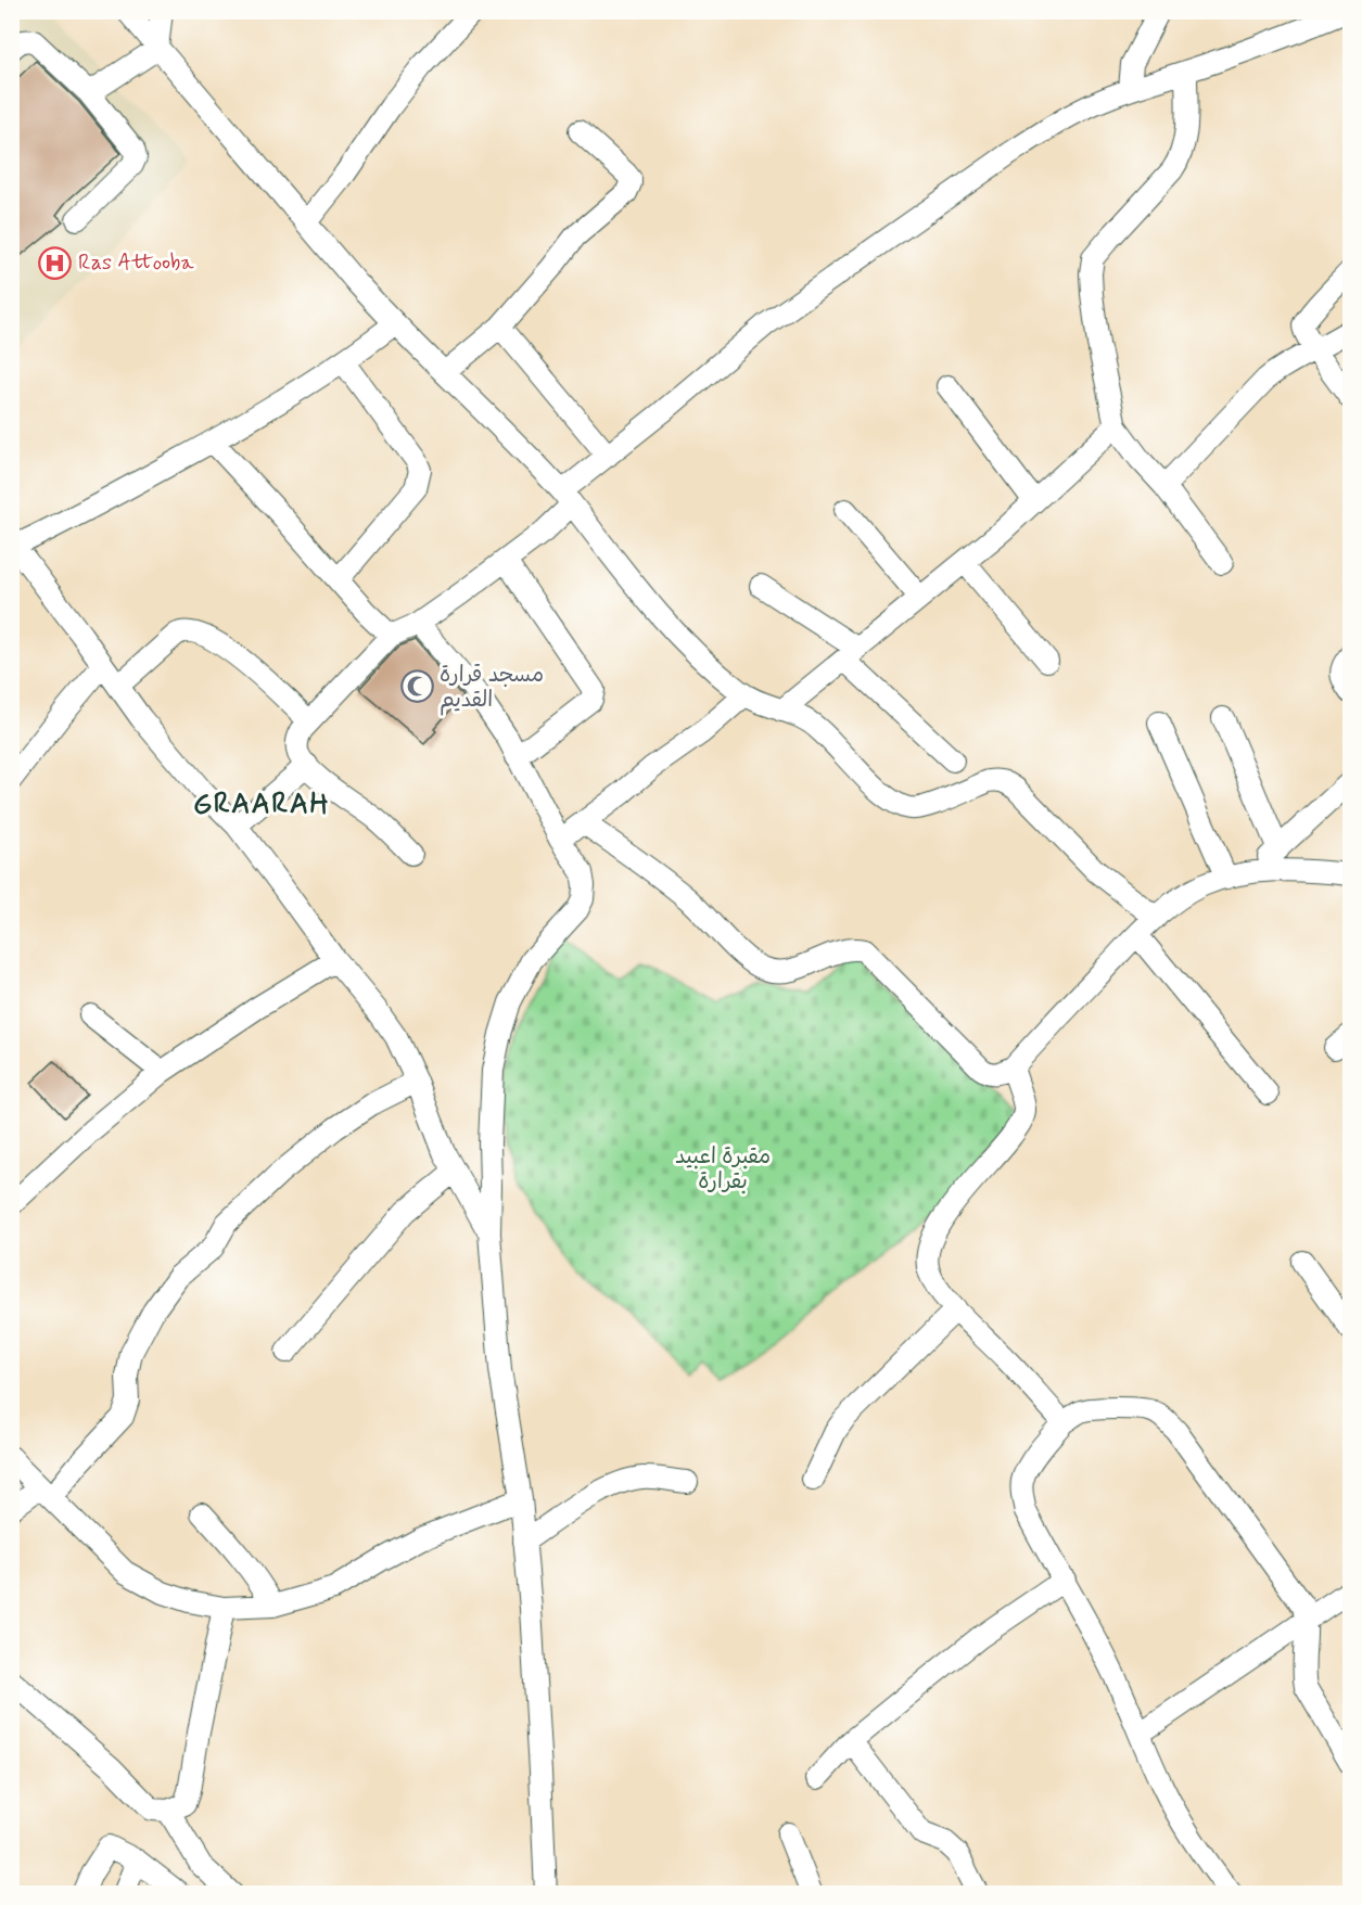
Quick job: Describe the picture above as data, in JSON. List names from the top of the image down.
{
  "districts": ["GRAARAH"],
  "parks": ["مقبرة اعبيد بقرارة"],
  "places": {
    "hospital": ["Ras Attooba"],
    "mosque": ["مسجد قرارة القديم"]
  }
}
